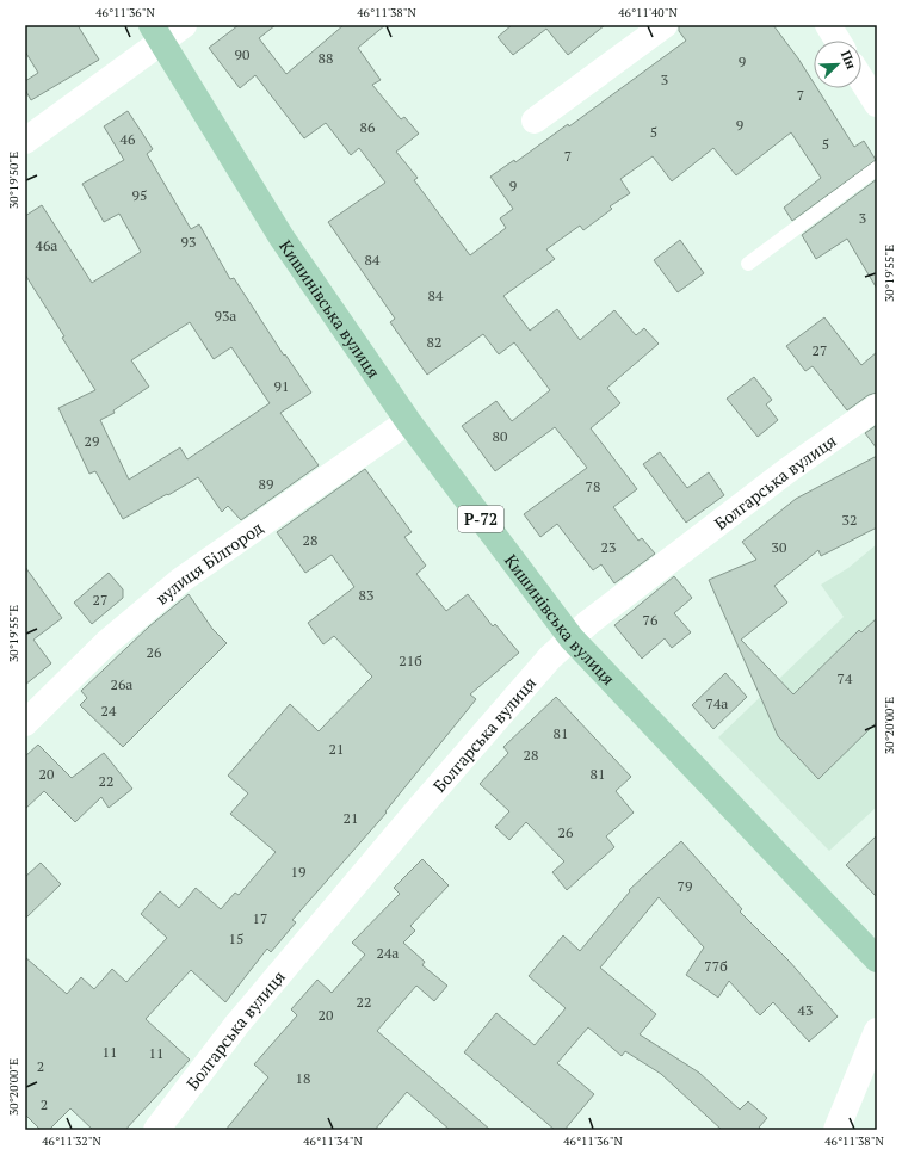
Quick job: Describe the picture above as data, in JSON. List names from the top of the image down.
{
  "streets": {
    "main road": ["Кишинівська вулиця", "Р-72"],
    "street": ["Болгарська вулиця", "вулиця Білгород"]
  },
  "crossings": [
    ["Кишинівська вулиця", "Болгарська вулиця"],
    ["Кишинівська вулиця", "вулиця Білгород"]
  ],
  "house_numbers": [
    "90",
    "88",
    "9",
    "3",
    "7",
    "9",
    "86",
    "5",
    "46",
    "5",
    "7",
    "9",
    "95",
    "3",
    "93",
    "46а",
    "84",
    "84",
    "93а",
    "82",
    "27",
    "91",
    "80",
    "29",
    "89",
    "78",
    "32",
    "28",
    "23",
    "30",
    "83",
    "27",
    "76",
    "26",
    "21б",
    "74",
    "26а",
    "74а",
    "24",
    "81",
    "21",
    "28",
    "20",
    "81",
    "22",
    "21",
    "26",
    "19",
    "79",
    "17",
    "15",
    "24а",
    "77б",
    "22",
    "43",
    "20",
    "11",
    "11",
    "2",
    "18",
    "2"
  ],
  "north": "top right",
  "coordinates": [
    "46°11'36\"N",
    "46°11'38\"N",
    "46°11'40\"N",
    "30°19'50\"E",
    "30°19'55\"E",
    "30°20'00\"E",
    "46°11'32\"N",
    "46°11'34\"N"
  ]
}
